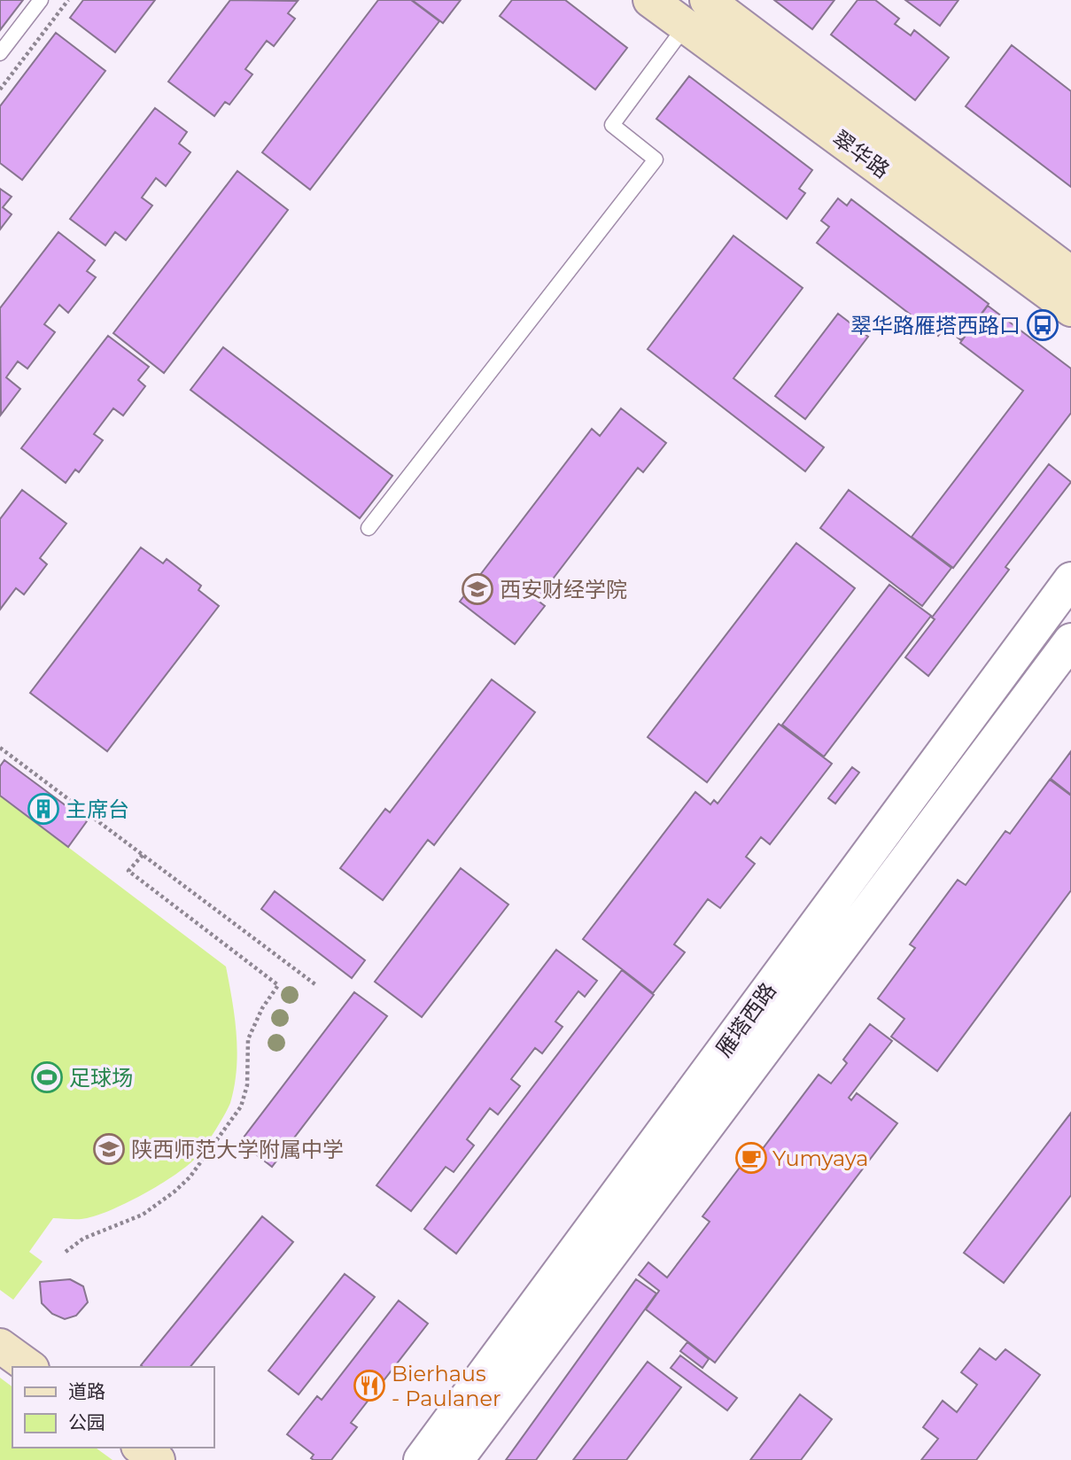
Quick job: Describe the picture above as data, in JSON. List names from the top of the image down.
{
  "streets": {
    "main road": ["翠华路"],
    "street": ["雁塔西路"]
  },
  "places": {
    "bus stop": ["翠华路雁塔西路口"],
    "school or university": ["西安财经学院", "陕西师范大学附属中学"],
    "building": ["主席台"],
    "sports": ["足球场"],
    "cafe": ["Yumyaya"],
    "restaurant": ["Bierhaus - Paulaner"]
  },
  "legend": ["道路", "公园"]
}
